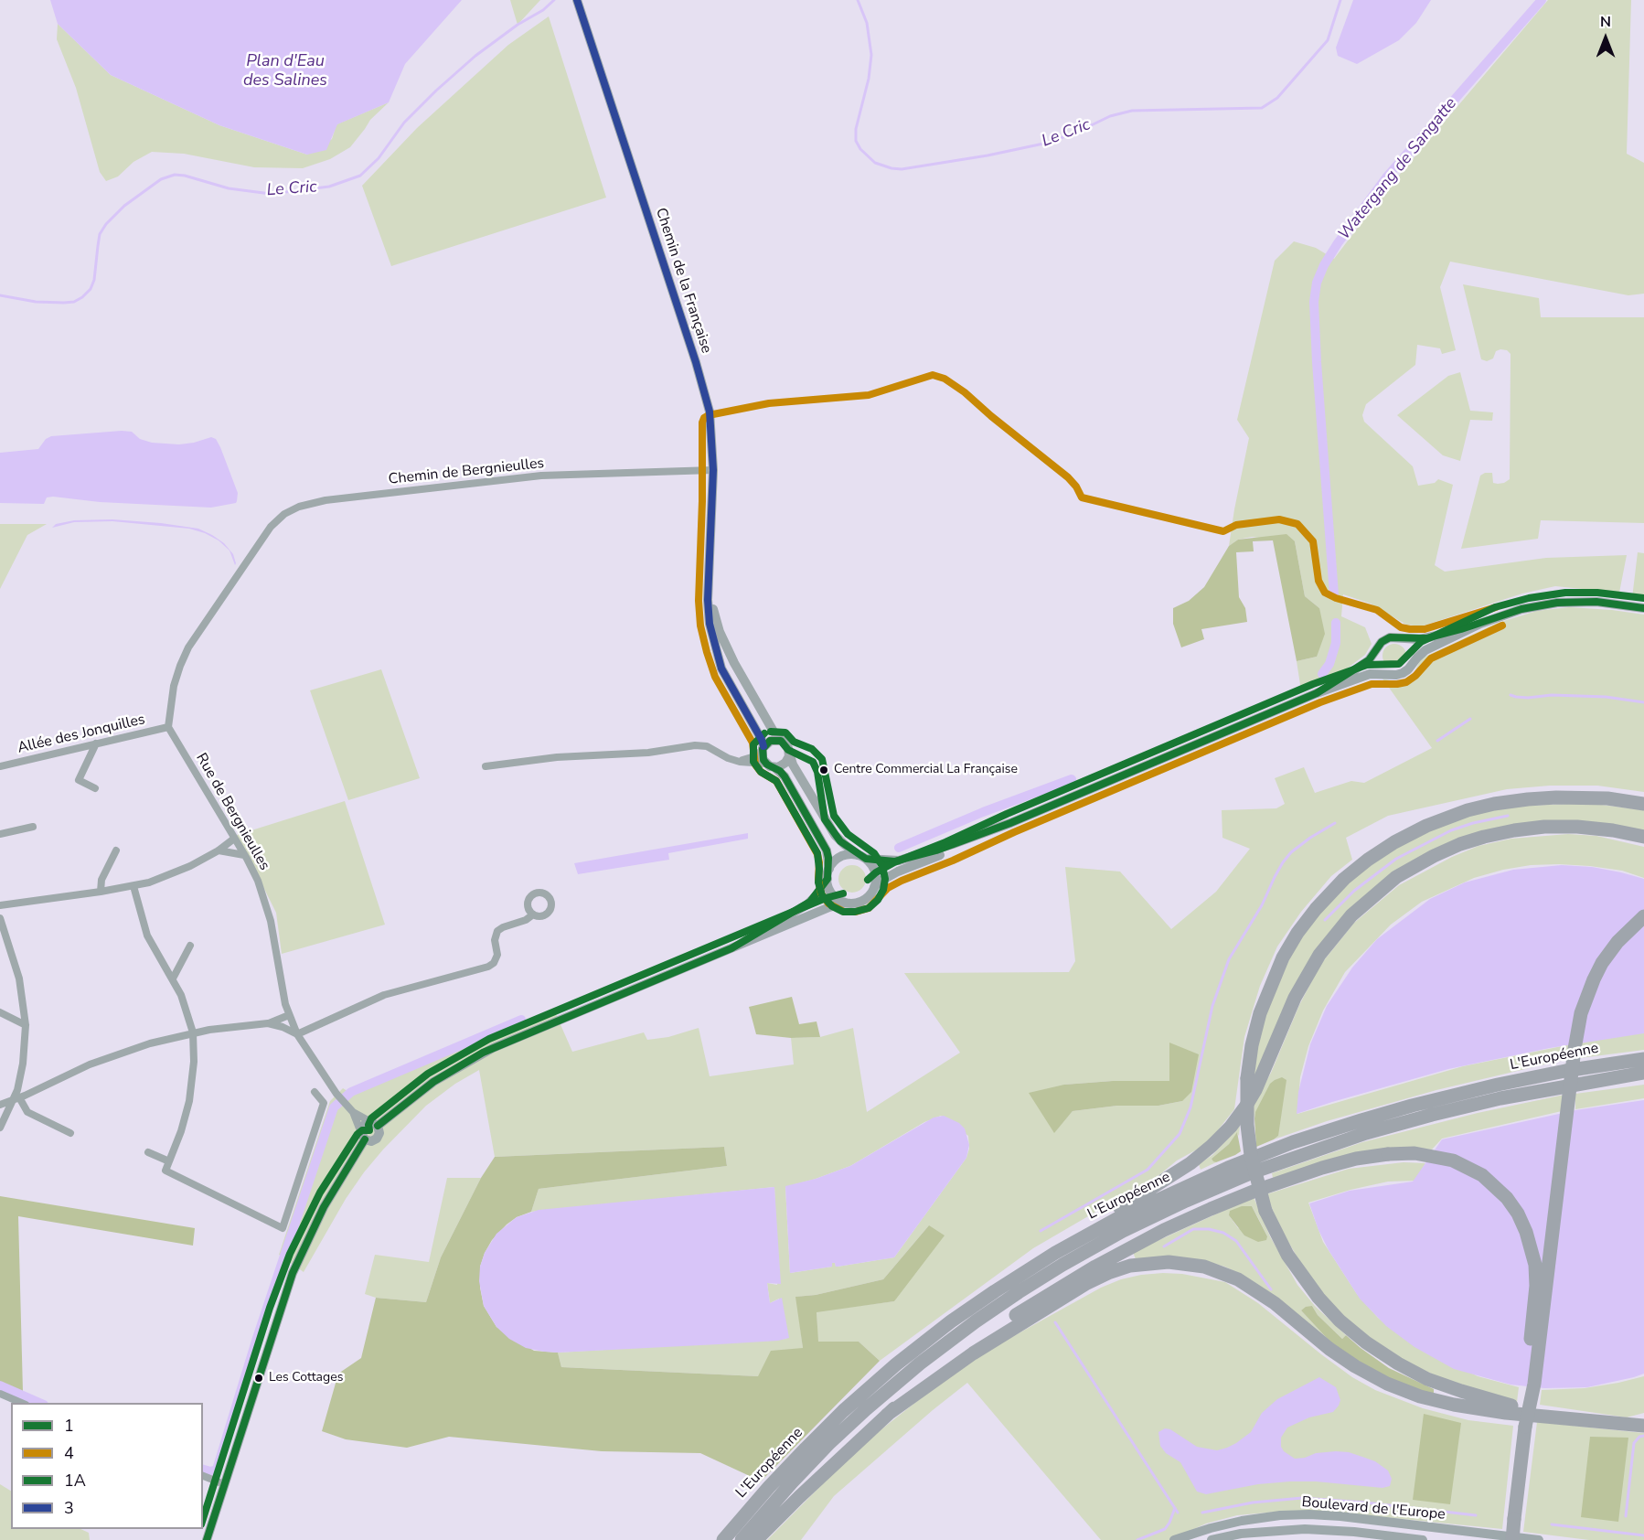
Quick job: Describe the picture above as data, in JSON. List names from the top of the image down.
{
  "streets": {
    "highway": ["L'Européenne"],
    "main road": ["Boulevard de l'Europe"],
    "street": [
      "Chemin de la Française",
      "Chemin de Bergnieulles",
      "Allée des Jonquilles",
      "Rue de Bergnieulles"
    ]
  },
  "crossings": [
    ["Chemin de la Française", "Chemin de Bergnieulles"],
    ["Chemin de Bergnieulles", "Allée des Jonquilles"],
    ["Chemin de Bergnieulles", "Rue de Bergnieulles"],
    ["Allée des Jonquilles", "Rue de Bergnieulles"]
  ],
  "water": ["Plan d'Eau des Salines", "Le Cric", "Watergang de Sangatte"],
  "places": ["Centre Commercial La Française", "Les Cottages"],
  "lines": [
    "transit line 3",
    "transit line 4",
    "transit line 1A",
    "transit line 1"
  ],
  "legend": [
    "1",
    "4",
    "1A",
    "3"
  ],
  "north": "top"
}
